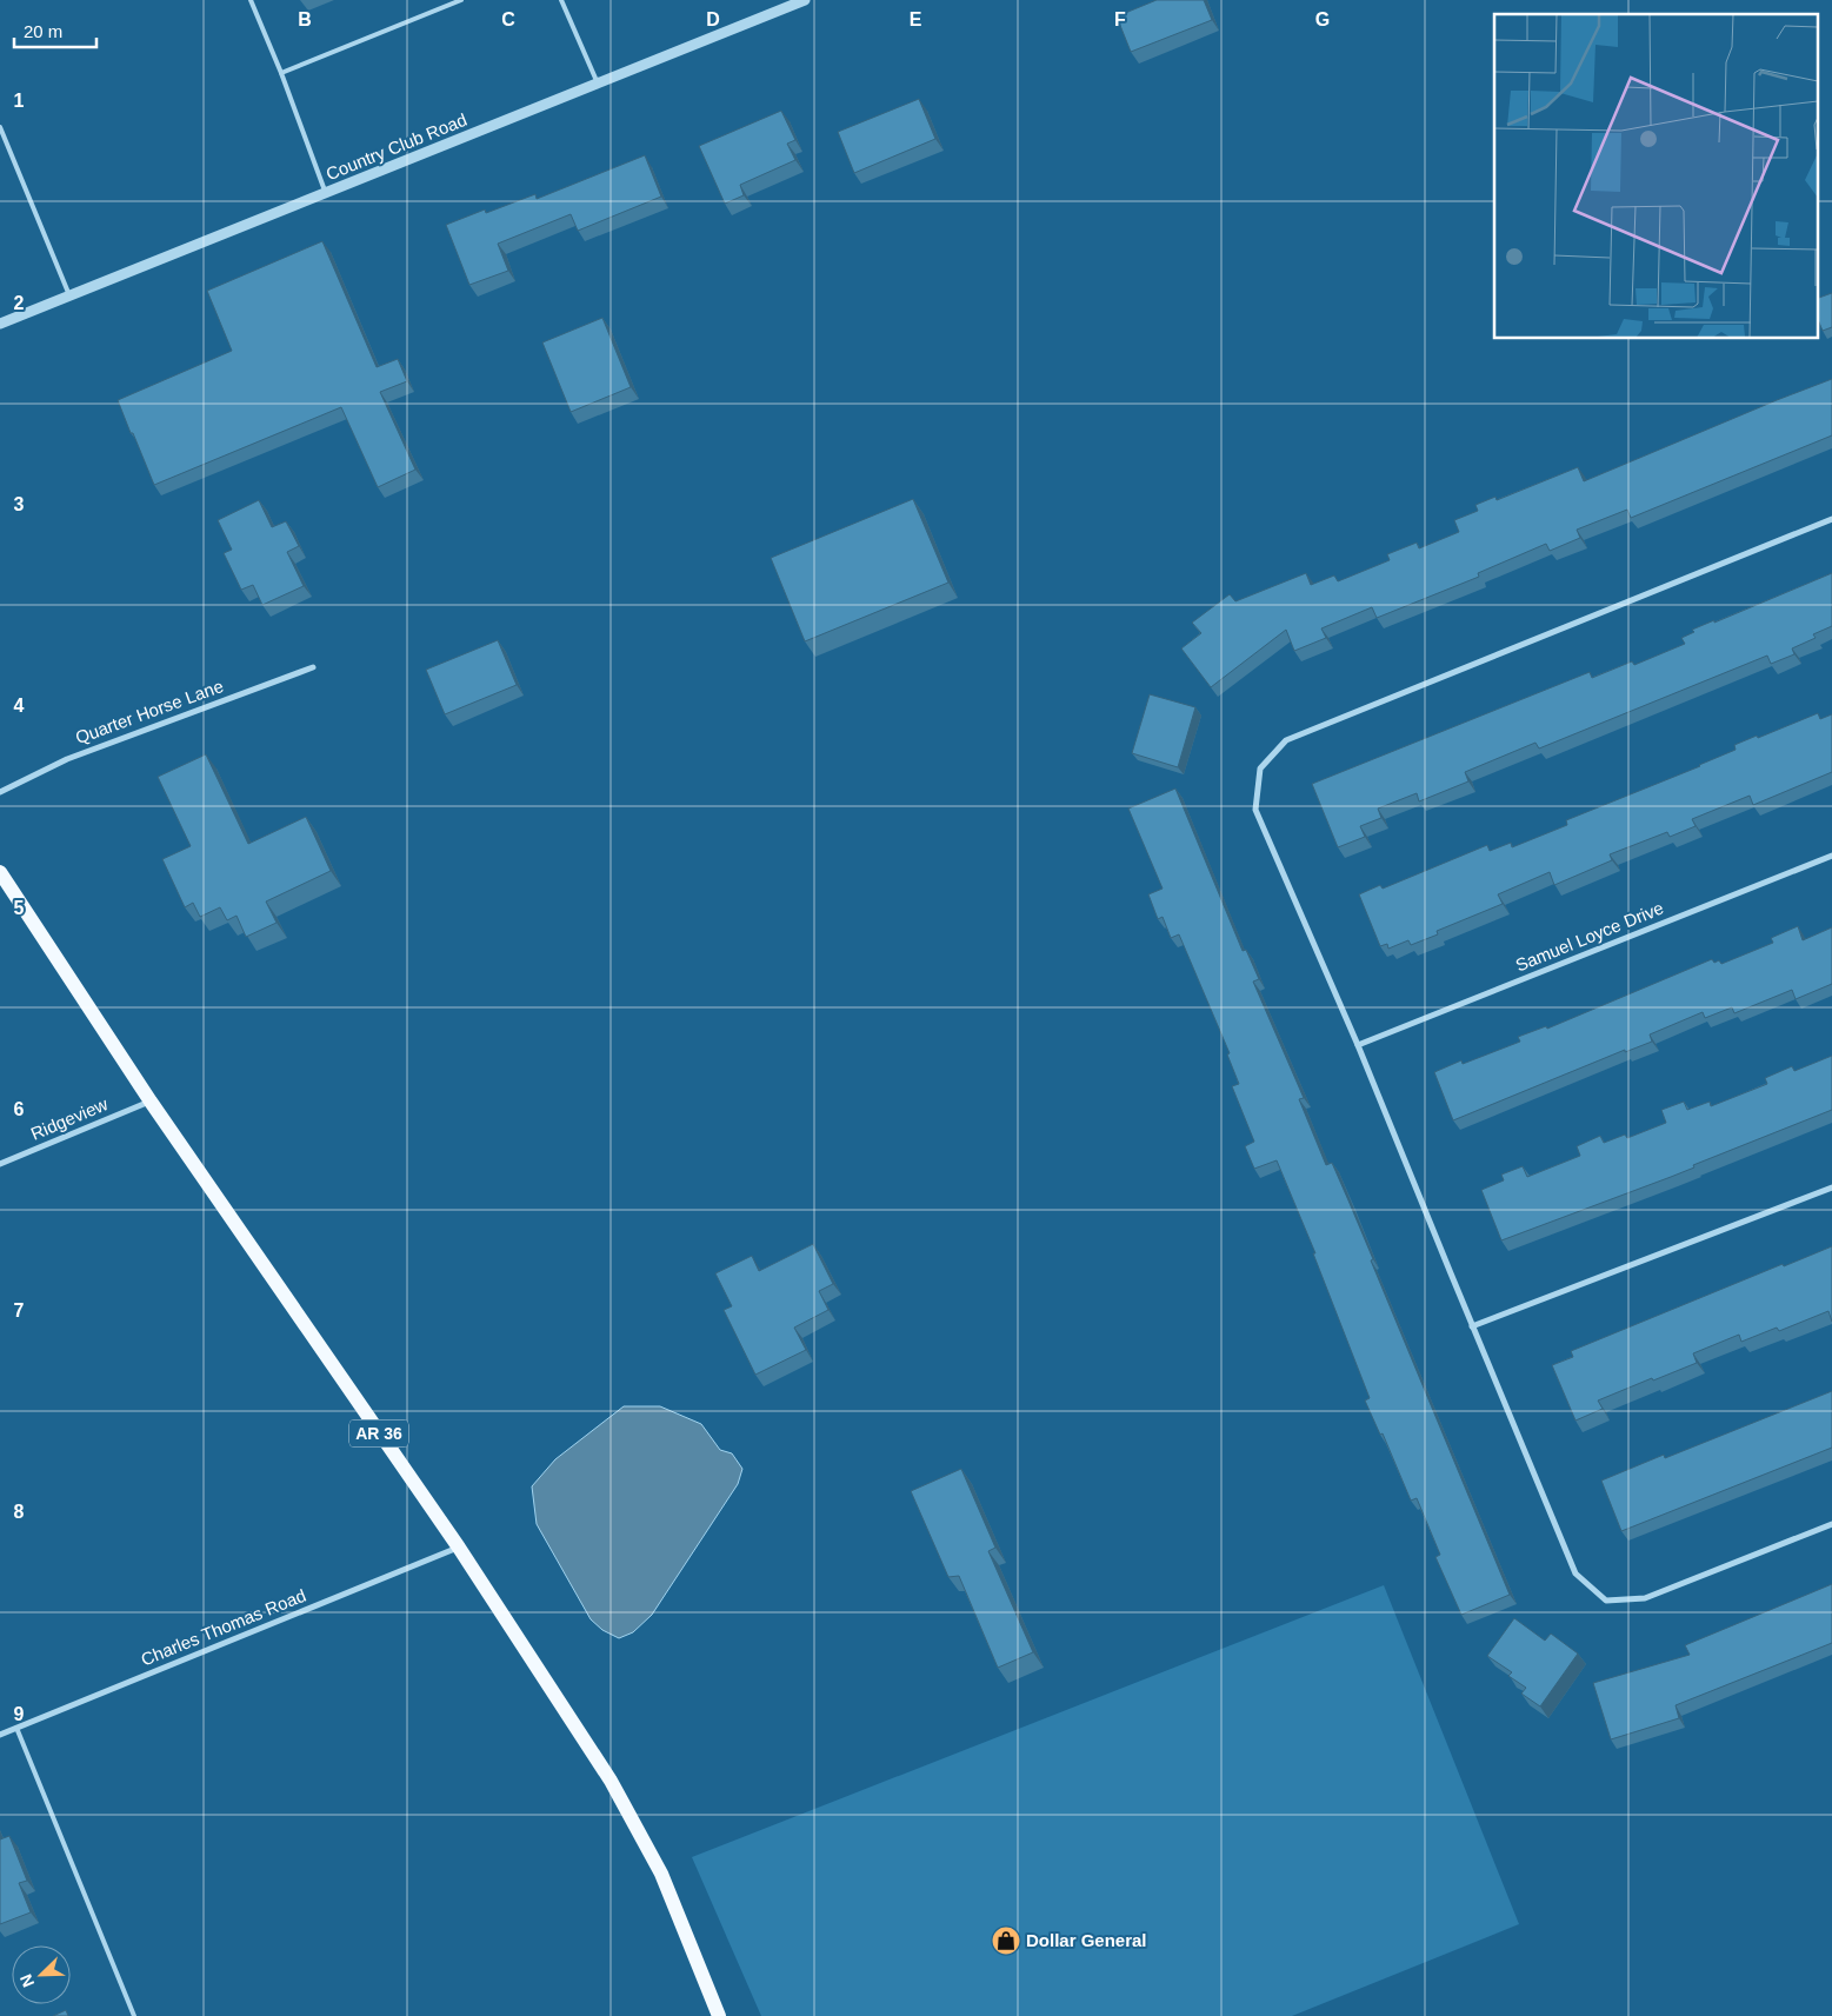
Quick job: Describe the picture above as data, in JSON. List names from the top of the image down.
{
  "streets": {
    "main road": ["AR 36"],
    "street": [
      "Country Club Road",
      "Quarter Horse Lane",
      "Samuel Loyce Drive",
      "Ridgeview",
      "Charles Thomas Road"
    ]
  },
  "crossings": [
    ["Ridgeview", "AR 36"],
    ["AR 36", "Charles Thomas Road"]
  ],
  "places": {
    "shop": ["Dollar General"]
  },
  "scale_bar": "20 m",
  "north": "bottom left",
  "grid": {
    "columns": [
      "B",
      "C",
      "D",
      "E",
      "F",
      "G"
    ],
    "rows": [
      "1",
      "2",
      "3",
      "4",
      "5",
      "6",
      "7",
      "8",
      "9"
    ]
  }
}
